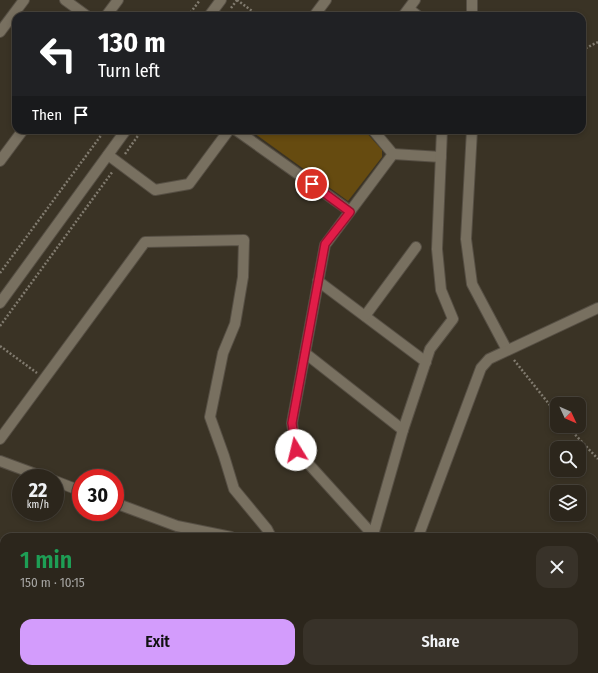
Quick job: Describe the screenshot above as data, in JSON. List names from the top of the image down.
{
  "north": "bottom right",
  "page": {
    "turn": ["130 m", "Turn left"],
    "then": "Then",
    "speed": "22 km/h",
    "limit": "30",
    "heading": ["1 min", "150 m · 10:15"],
    "buttons": ["Exit", "Share"]
  }
}
